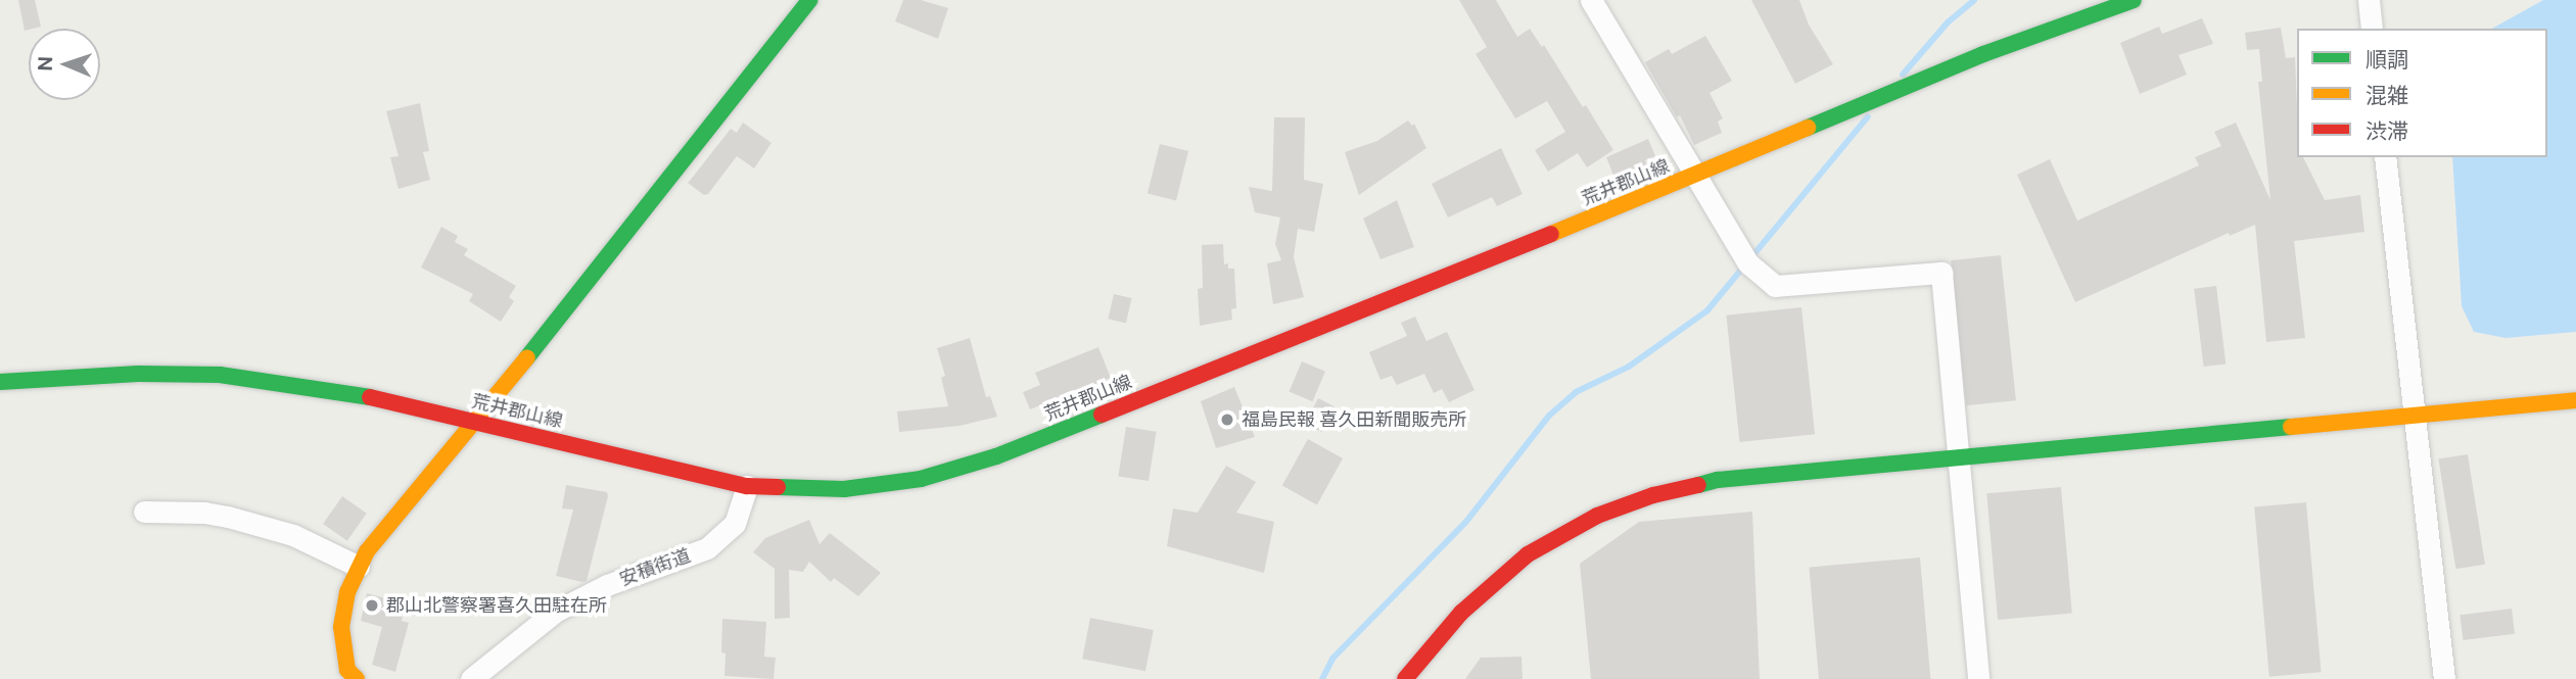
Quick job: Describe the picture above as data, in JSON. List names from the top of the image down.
{
  "streets": {
    "main road": ["荒井郡山線"],
    "street": ["安積街道"]
  },
  "crossings": [
    ["荒井郡山線", "安積街道"]
  ],
  "places": ["福島民報 喜久田新聞販売所", "郡山北警察署喜久田駐在所"],
  "legend": ["順調", "混雑", "渋滞"],
  "north": "left"
}
